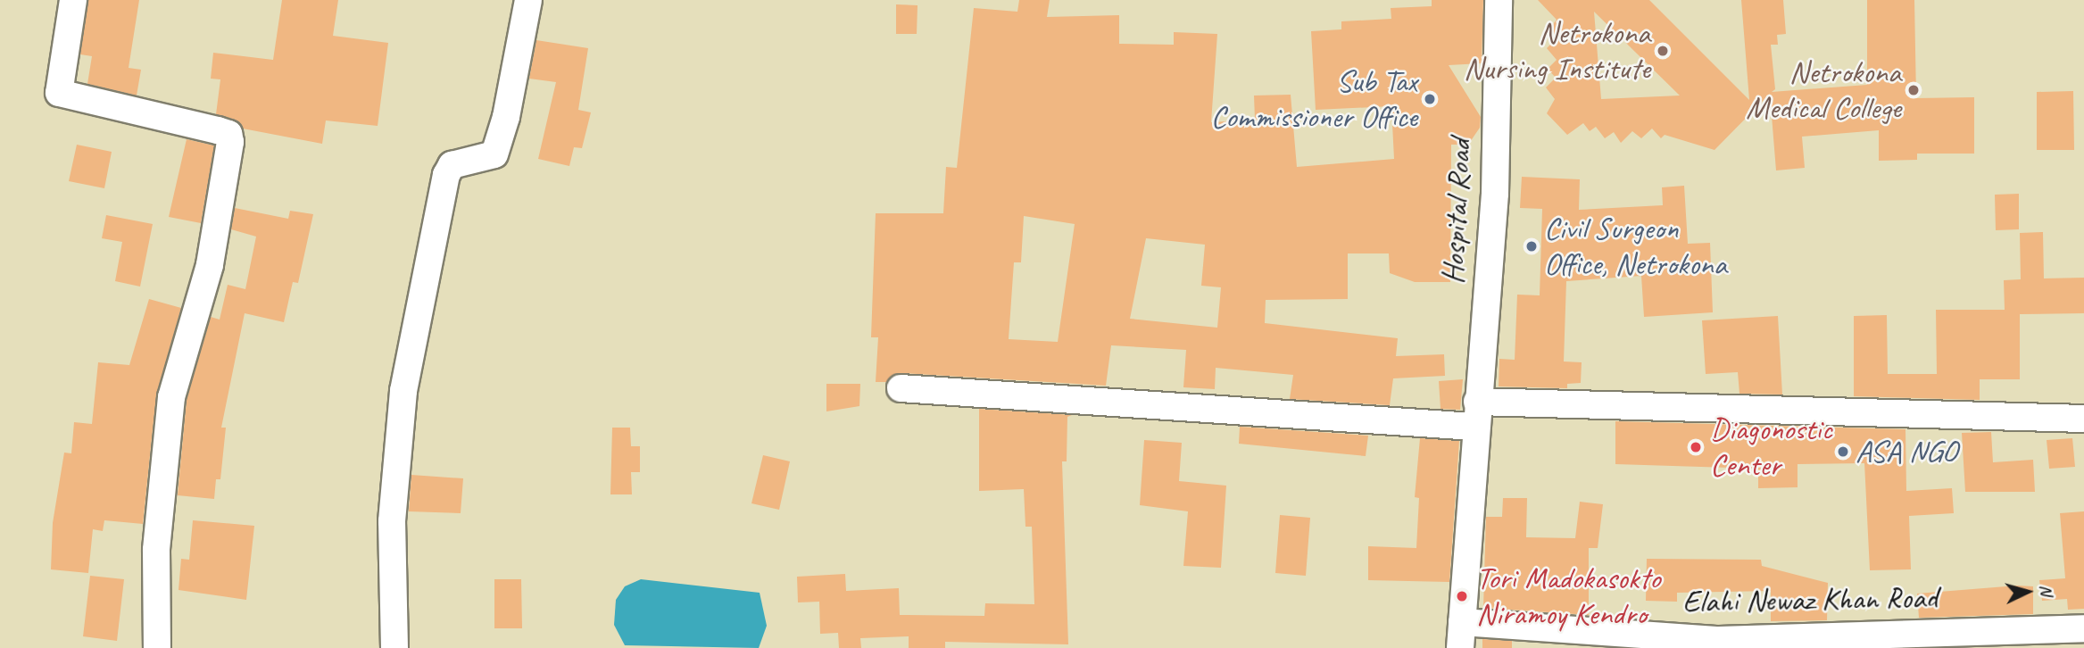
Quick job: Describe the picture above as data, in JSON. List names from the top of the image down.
{
  "streets": {
    "street": ["Hospital Road", "Elahi Newaz Khan Road"]
  },
  "crossings": [
    ["Hospital Road", "Elahi Newaz Khan Road"]
  ],
  "places": [
    "Netrokona Nursing Institute",
    "Netrokona Medical College",
    "Sub Tax Commissioner Office",
    "Civil Surgeon Office, Netrokona",
    "Diagonostic Center",
    "ASA NGO",
    "Tori Madokasokto Niramoy Kendro"
  ],
  "north": "right"
}
